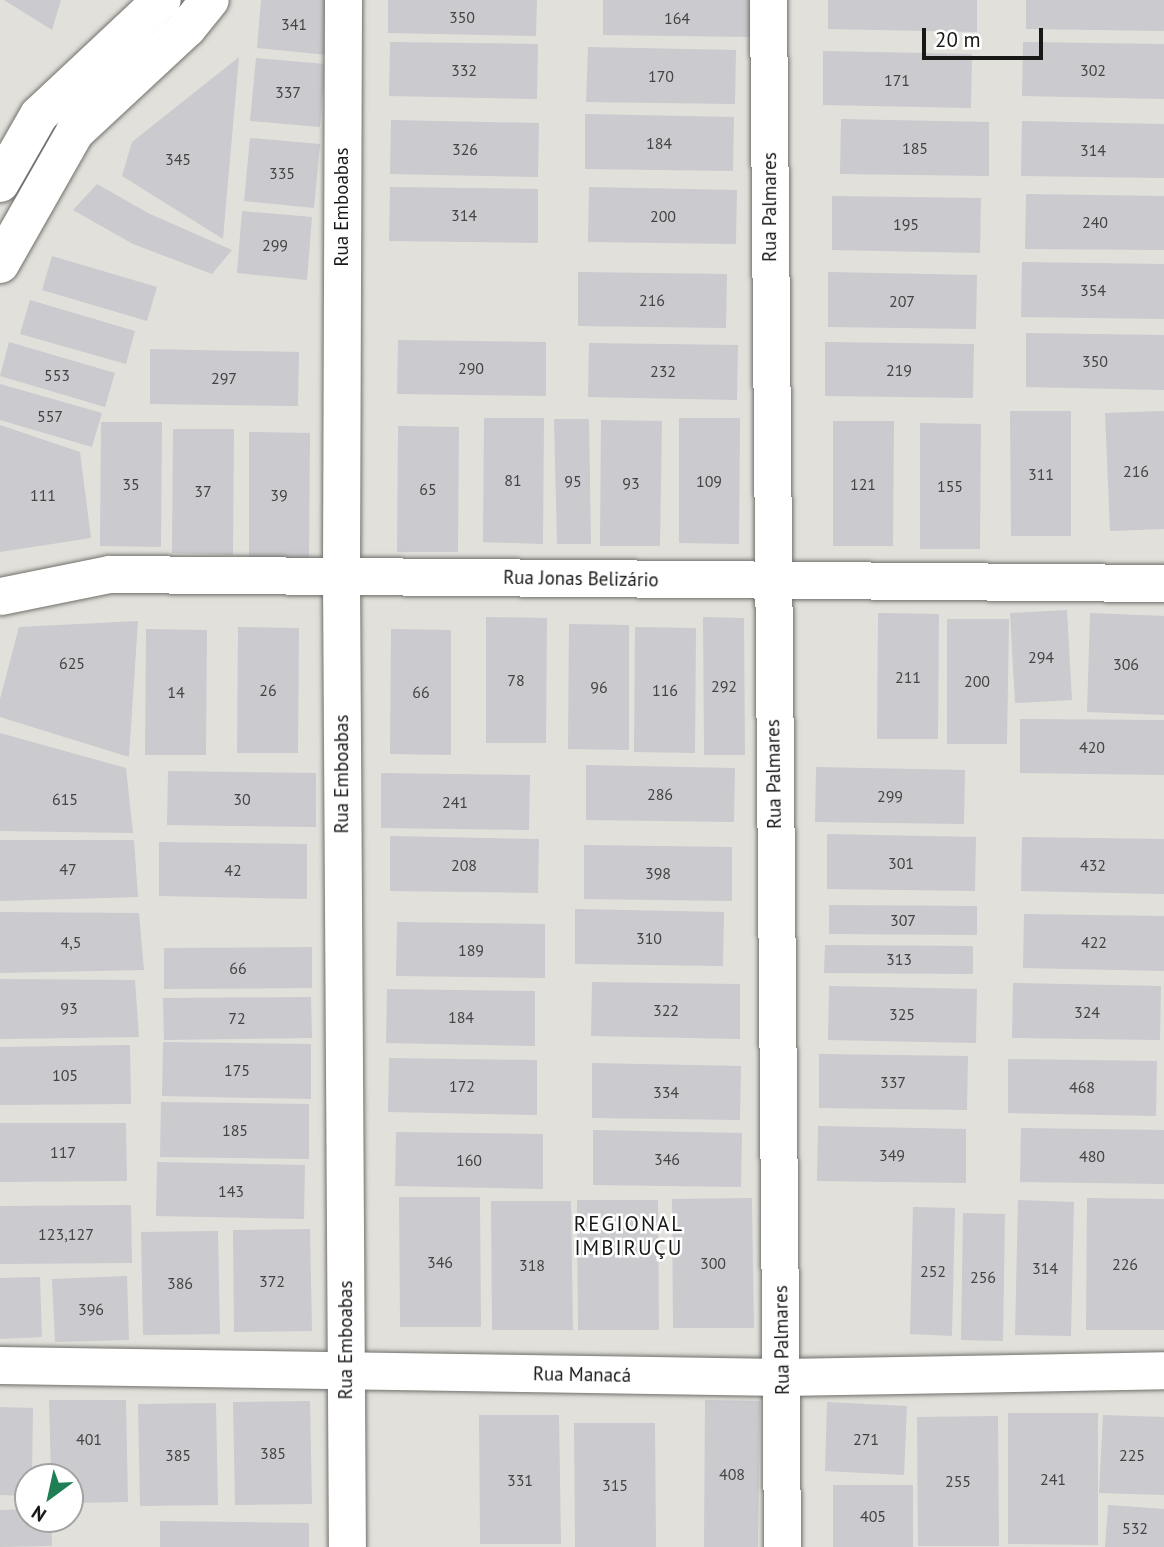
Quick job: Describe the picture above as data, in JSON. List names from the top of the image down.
{
  "streets": {
    "street": [
      "Rua Emboabas",
      "Rua Palmares",
      "Rua Jonas Belizário",
      "Rua Manacá"
    ]
  },
  "crossings": [
    ["Rua Emboabas", "Rua Jonas Belizário"],
    ["Rua Emboabas", "Rua Manacá"],
    ["Rua Palmares", "Rua Jonas Belizário"],
    ["Rua Palmares", "Rua Manacá"]
  ],
  "districts": ["REGIONAL IMBIRUÇU"],
  "house_numbers": [
    "350",
    "164",
    "341",
    "332",
    "302",
    "170",
    "171",
    "337",
    "184",
    "185",
    "326",
    "314",
    "345",
    "335",
    "314",
    "200",
    "240",
    "195",
    "299",
    "354",
    "216",
    "207",
    "350",
    "290",
    "219",
    "232",
    "553",
    "297",
    "557",
    "216",
    "311",
    "81",
    "95",
    "109",
    "93",
    "35",
    "121",
    "155",
    "65",
    "37",
    "111",
    "39",
    "294",
    "625",
    "306",
    "211",
    "78",
    "200",
    "292",
    "96",
    "26",
    "116",
    "14",
    "66",
    "420",
    "286",
    "299",
    "615",
    "30",
    "241",
    "301",
    "208",
    "432",
    "47",
    "42",
    "398",
    "307",
    "310",
    "4,5",
    "422",
    "189",
    "313",
    "66",
    "93",
    "322",
    "324",
    "325",
    "184",
    "72",
    "175",
    "105",
    "337",
    "172",
    "468",
    "334",
    "185",
    "117",
    "349",
    "480",
    "346",
    "160",
    "143",
    "123,127",
    "346",
    "300",
    "226",
    "318",
    "314",
    "252",
    "256",
    "372",
    "386",
    "396",
    "401",
    "271",
    "385",
    "385",
    "225",
    "408",
    "241",
    "331",
    "255",
    "315",
    "405",
    "532"
  ],
  "scale_bar": "20 m",
  "north": "bottom left"
}
